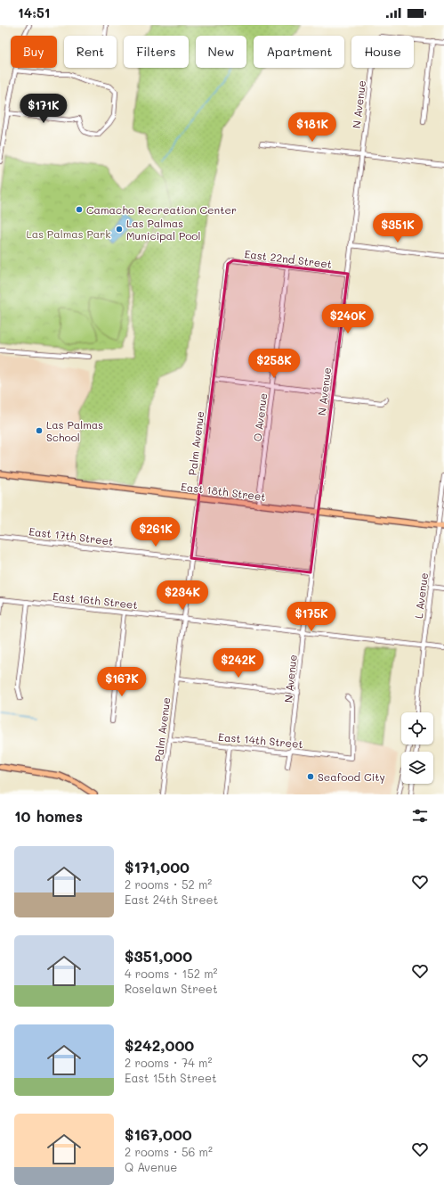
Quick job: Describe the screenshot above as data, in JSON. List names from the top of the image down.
{
  "streets": {
    "main road": ["East 18th Street"],
    "street": [
      "N Avenue",
      "East 22nd Street",
      "O Avenue",
      "Palm Avenue",
      "East 17th Street",
      "L Avenue",
      "East 16th Street",
      "East 14th Street"
    ]
  },
  "crossings": [
    ["N Avenue", "East 22nd Street"],
    ["N Avenue", "East 18th Street"],
    ["N Avenue", "East 17th Street"],
    ["N Avenue", "East 16th Street"],
    ["N Avenue", "East 14th Street"],
    ["East 22nd Street", "O Avenue"],
    ["East 22nd Street", "Palm Avenue"],
    ["O Avenue", "East 18th Street"],
    ["Palm Avenue", "East 18th Street"],
    ["Palm Avenue", "East 17th Street"],
    ["Palm Avenue", "East 16th Street"],
    ["Palm Avenue", "East 14th Street"],
    ["East 18th Street", "L Avenue"],
    ["L Avenue", "East 16th Street"]
  ],
  "parks": ["Las Palmas Park"],
  "places": [
    "Camacho Recreation Center",
    "Las Palmas Municipal Pool",
    "Las Palmas School",
    "Seafood City"
  ],
  "page": {
    "status": "14:51",
    "chip": [
      "Buy",
      "Rent",
      "Filters",
      "New",
      "Apartment",
      "House"
    ],
    "price": [
      "$171K",
      "$181K",
      "$351K",
      "$240K",
      "$258K",
      "$261K",
      "$234K",
      "$175K",
      "$242K",
      "$167K"
    ],
    "heading": "10 homes",
    "list": [
      {
        "name": "$171,000",
        "note": "2 rooms · 52 m² · East 24th Street"
      },
      {
        "name": "$351,000",
        "note": "4 rooms · 152 m² · Roselawn Street"
      },
      {
        "name": "$242,000",
        "note": "2 rooms · 74 m² · East 15th Street"
      },
      {
        "name": "$167,000",
        "note": "2 rooms · 56 m² · Q Avenue"
      }
    ]
  }
}
